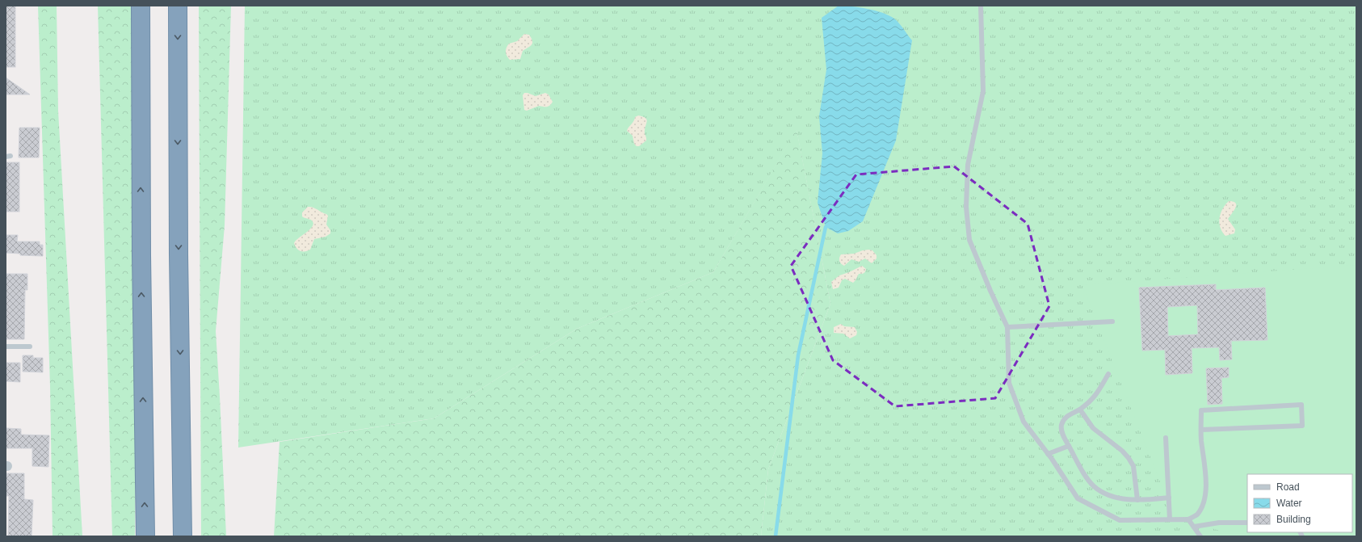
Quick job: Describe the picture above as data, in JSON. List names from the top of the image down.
{
  "legend": ["Road", "Water", "Building"]
}
